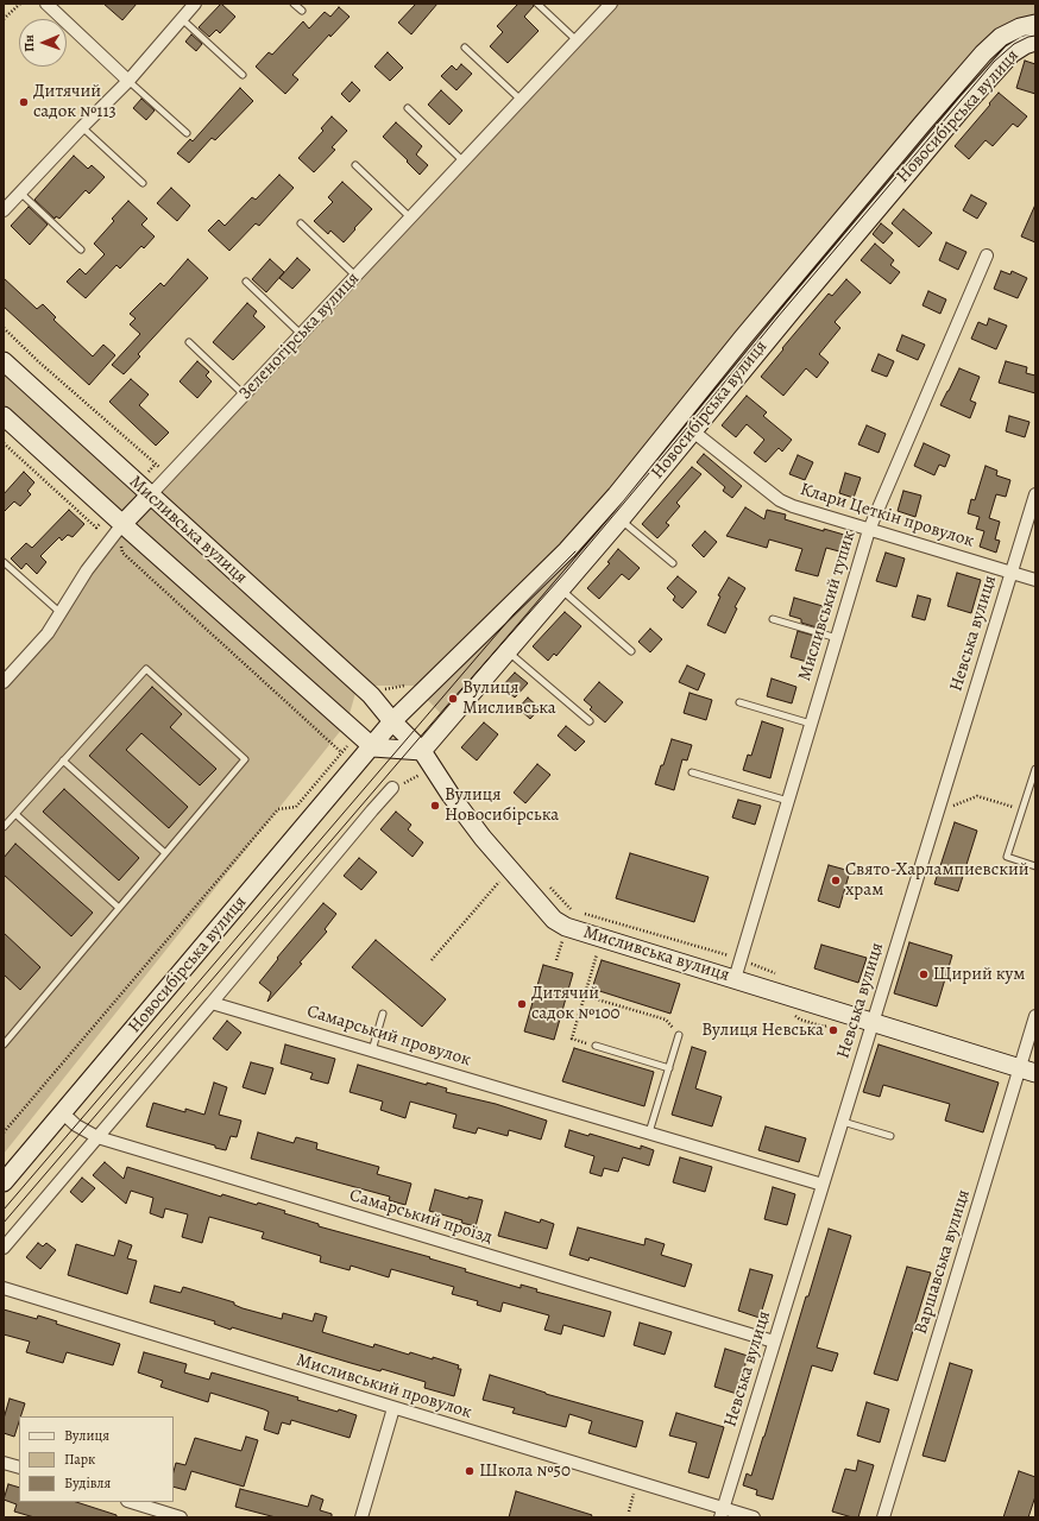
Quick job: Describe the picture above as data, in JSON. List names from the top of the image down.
{
  "streets": {
    "main road": ["Новосибірська вулиця", "Зеленогірська вулиця", "Мисливська вулиця"],
    "street": [
      "Клари Цеткін провулок",
      "Мисливський тупик",
      "Невська вулиця",
      "Самарський провулок",
      "Самарський проїзд",
      "Варшавська вулиця",
      "Мисливський провулок"
    ]
  },
  "crossings": [
    ["Новосибірська вулиця", "Клари Цеткін провулок"],
    ["Новосибірська вулиця", "Мисливська вулиця"],
    ["Новосибірська вулиця", "Самарський проїзд"],
    ["Зеленогірська вулиця", "Мисливська вулиця"],
    ["Клари Цеткін провулок", "Мисливський тупик"],
    ["Клари Цеткін провулок", "Невська вулиця"],
    ["Мисливська вулиця", "Мисливський тупик"],
    ["Мисливська вулиця", "Невська вулиця"],
    ["Мисливська вулиця", "Варшавська вулиця"],
    ["Невська вулиця", "Самарський провулок"],
    ["Невська вулиця", "Самарський проїзд"],
    ["Невська вулиця", "Мисливський провулок"]
  ],
  "places": [
    "Дитячий садок №113",
    "Вулиця Мисливська",
    "Вулиця Новосибірська",
    "Свято-Харлампиевский храм",
    "Щирий кум",
    "Дитячий садок №100",
    "Вулиця Невська",
    "Школа №50"
  ],
  "legend": ["Вулиця", "Парк", "Будівля"],
  "north": "left"
}
